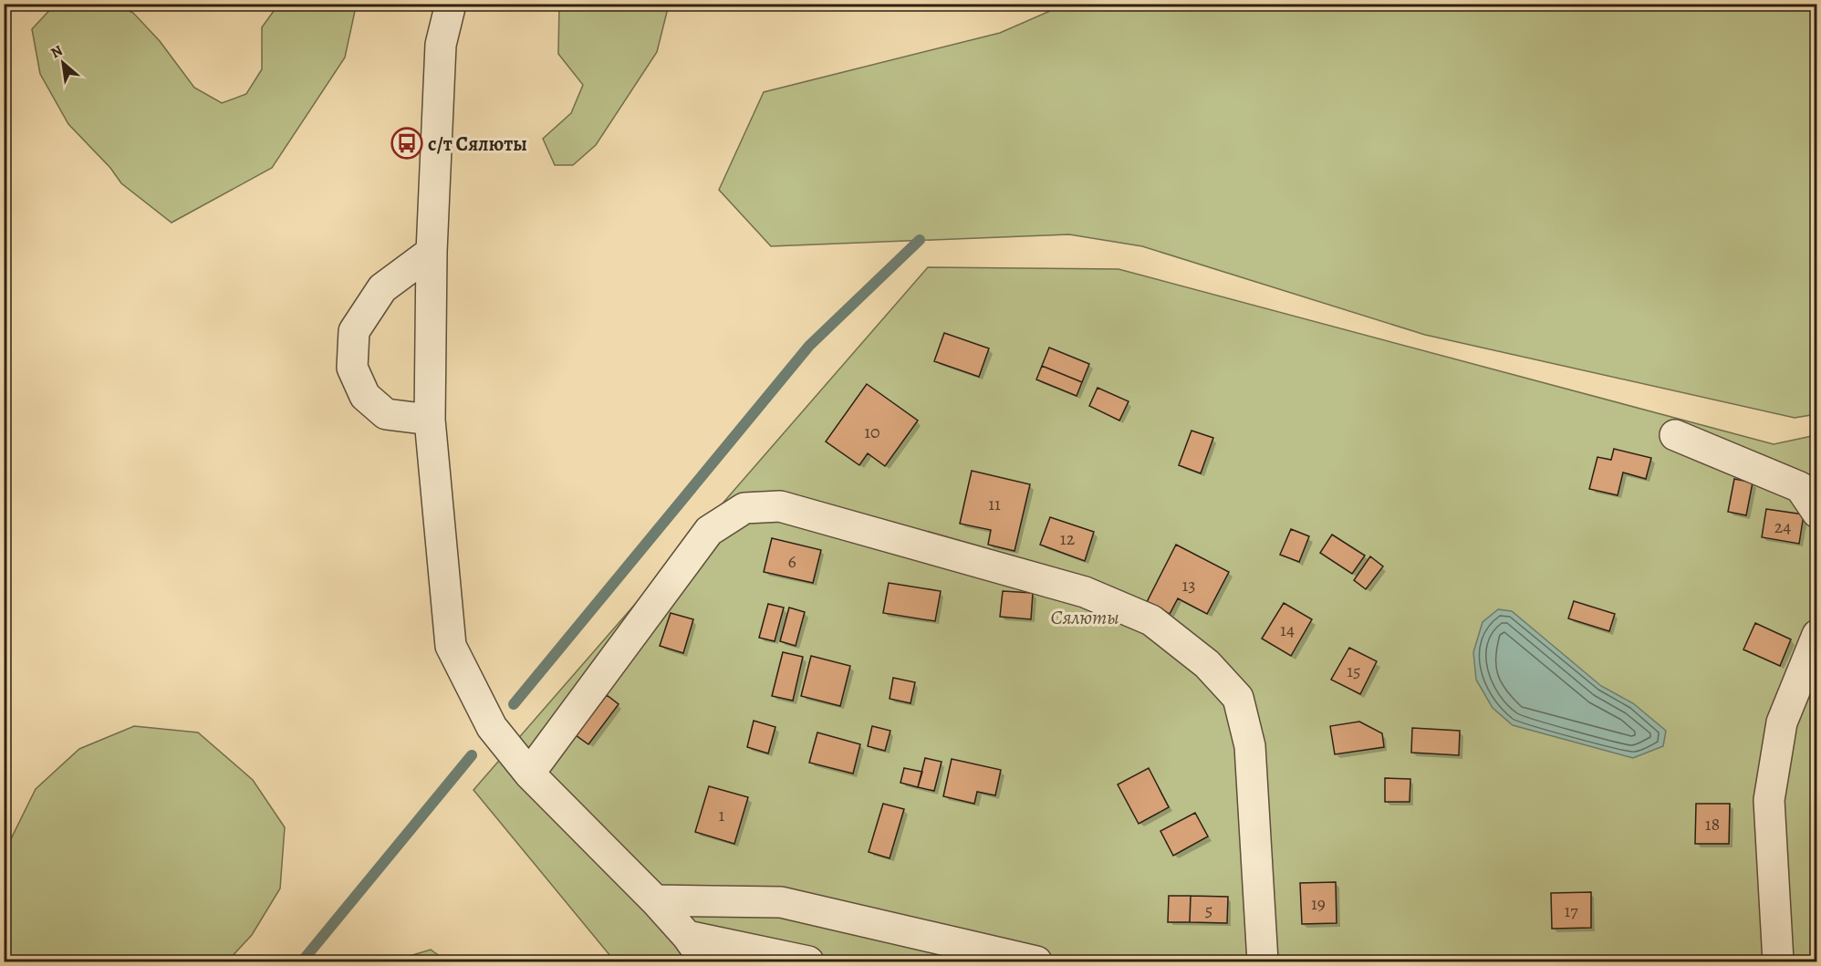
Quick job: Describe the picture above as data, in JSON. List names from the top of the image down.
{
  "parks": ["Сялюты"],
  "places": {
    "bus stop": ["с/т Сялюты"]
  },
  "house_numbers": [
    "10",
    "11",
    "24",
    "12",
    "6",
    "13",
    "14",
    "15",
    "1",
    "18",
    "19",
    "5",
    "17"
  ],
  "north": "top left"
}
